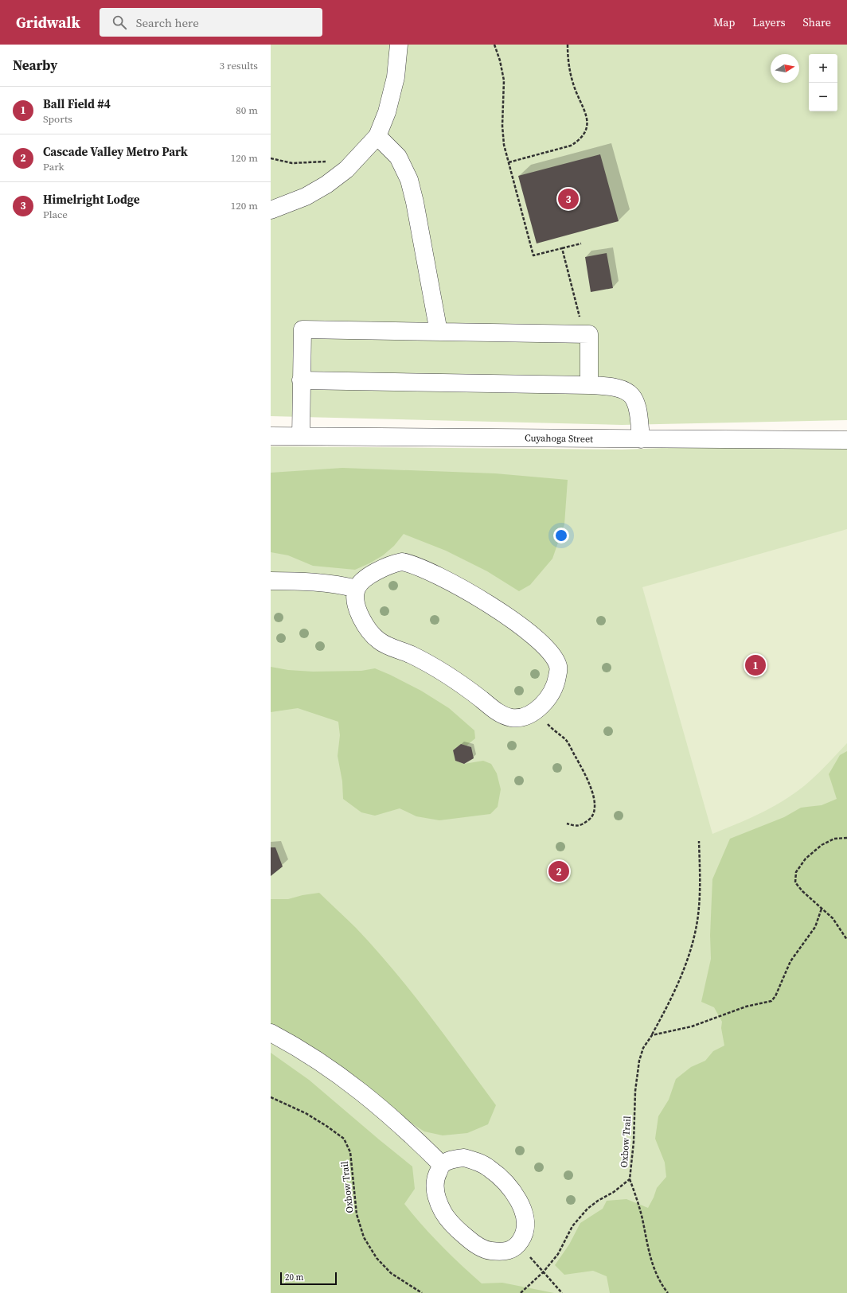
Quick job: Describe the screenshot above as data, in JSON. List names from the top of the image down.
{
  "streets": {
    "street": ["Cuyahoga Street"],
    "path": ["Oxbow Trail"]
  },
  "scale_bar": "20 m",
  "north": "right",
  "page": {
    "header": "Gridwalk",
    "search": "Search here",
    "nav": ["Map", "Layers", "Share"],
    "heading": ["Nearby", "3 results"],
    "map_buttons": ["+", "−"],
    "list": [
      {
        "mark": "1",
        "name": "Ball Field #4",
        "note": "Sports",
        "value": "80 m"
      },
      {
        "mark": "2",
        "name": "Cascade Valley Metro Park",
        "note": "Park",
        "value": "120 m"
      },
      {
        "mark": "3",
        "name": "Himelright Lodge",
        "note": "Place",
        "value": "120 m"
      }
    ],
    "pins": ["3", "1", "2"],
    "scale": "20 m"
  }
}
